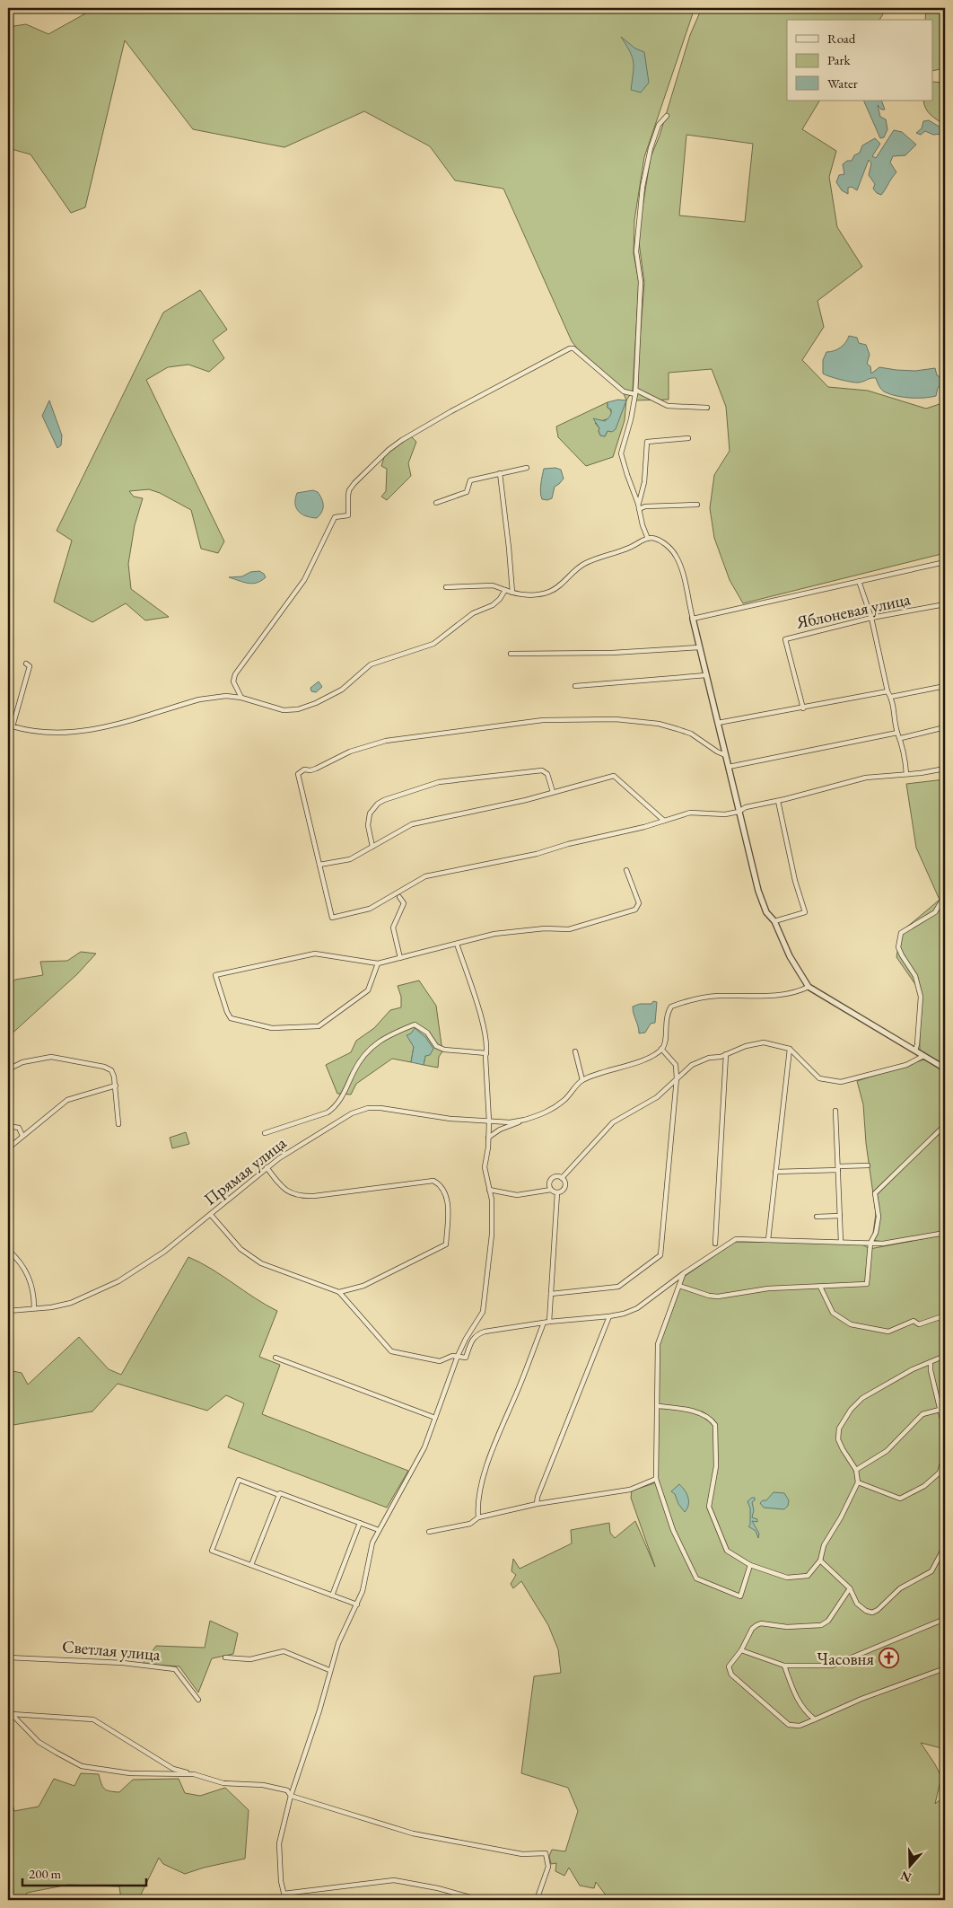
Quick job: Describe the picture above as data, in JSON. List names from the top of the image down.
{
  "streets": {
    "street": ["Яблоневая улица", "Прямая улица", "Светлая улица"]
  },
  "places": {
    "church": ["Часовня"]
  },
  "legend": ["Road", "Park", "Water"],
  "scale_bar": "200 m",
  "north": "bottom"
}
